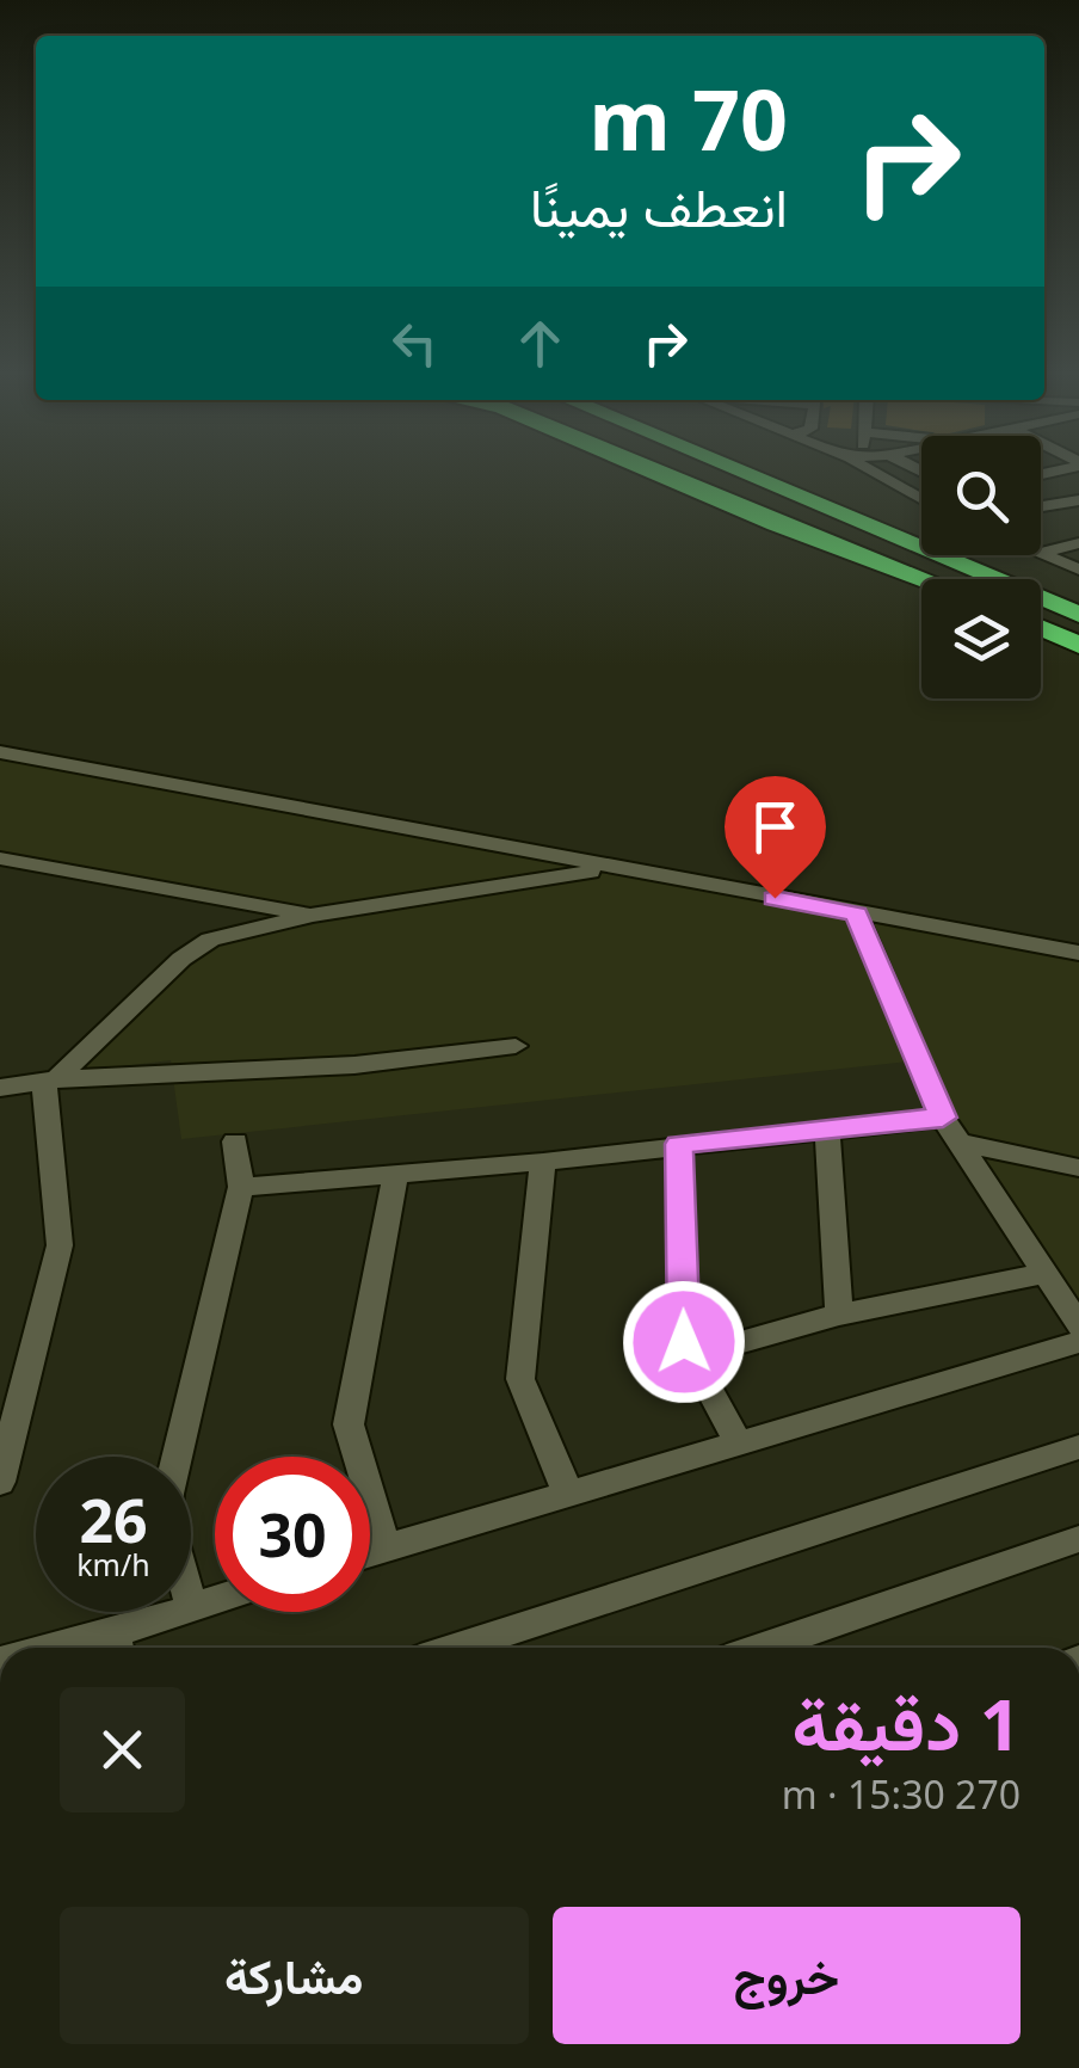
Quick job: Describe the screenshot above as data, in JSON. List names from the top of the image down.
{
  "page": {
    "turn": ["70 m", "انعطف يمينًا"],
    "speed": "26 km/h",
    "limit": "30",
    "heading": ["1 دقيقة", "270 m · 15:30"],
    "buttons": ["خروج", "مشاركة"]
  }
}
